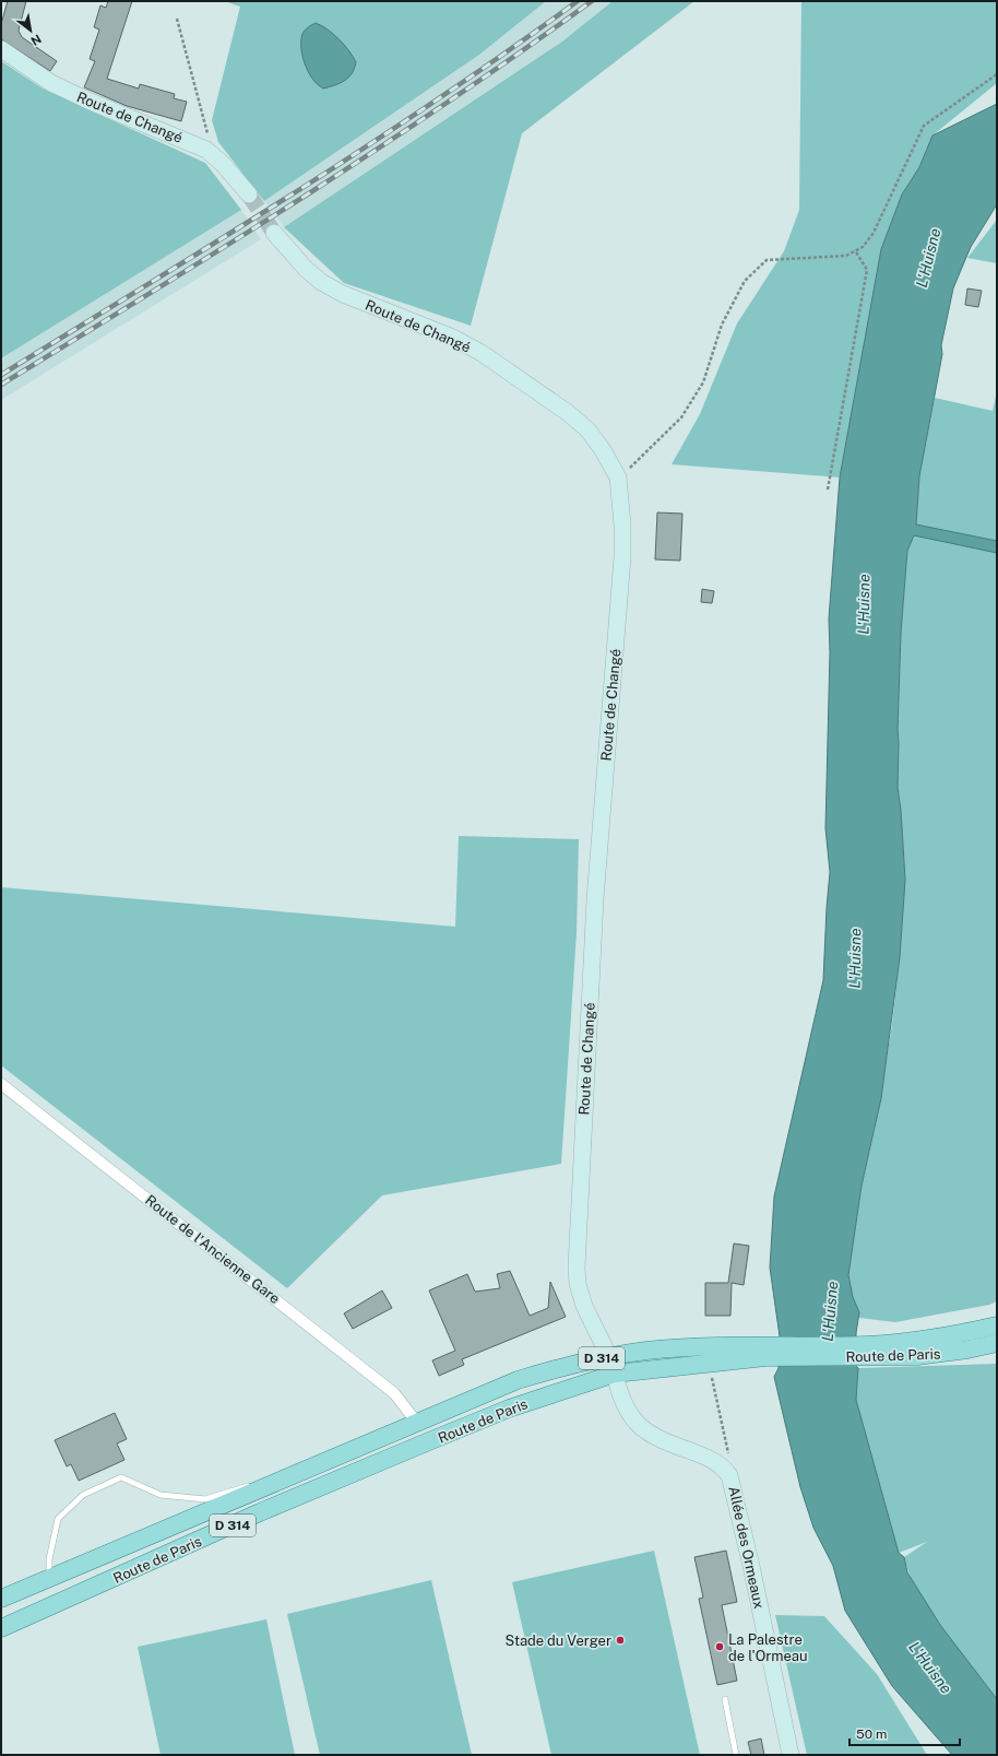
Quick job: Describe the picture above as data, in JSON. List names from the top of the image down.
{
  "streets": {
    "main road": ["Route de Paris", "D 314"],
    "street": ["Route de Changé", "Route de l'Ancienne Gare", "Allée des Ormeaux"]
  },
  "crossings": [
    ["Route de Changé", "Route de Paris"],
    ["Route de l'Ancienne Gare", "Route de Paris"],
    ["Route de Paris", "Allée des Ormeaux"]
  ],
  "water": ["L'Huisne"],
  "places": ["Stade du Verger", "La Palestre de l'Ormeau"],
  "scale_bar": "50 m",
  "north": "bottom right"
}
